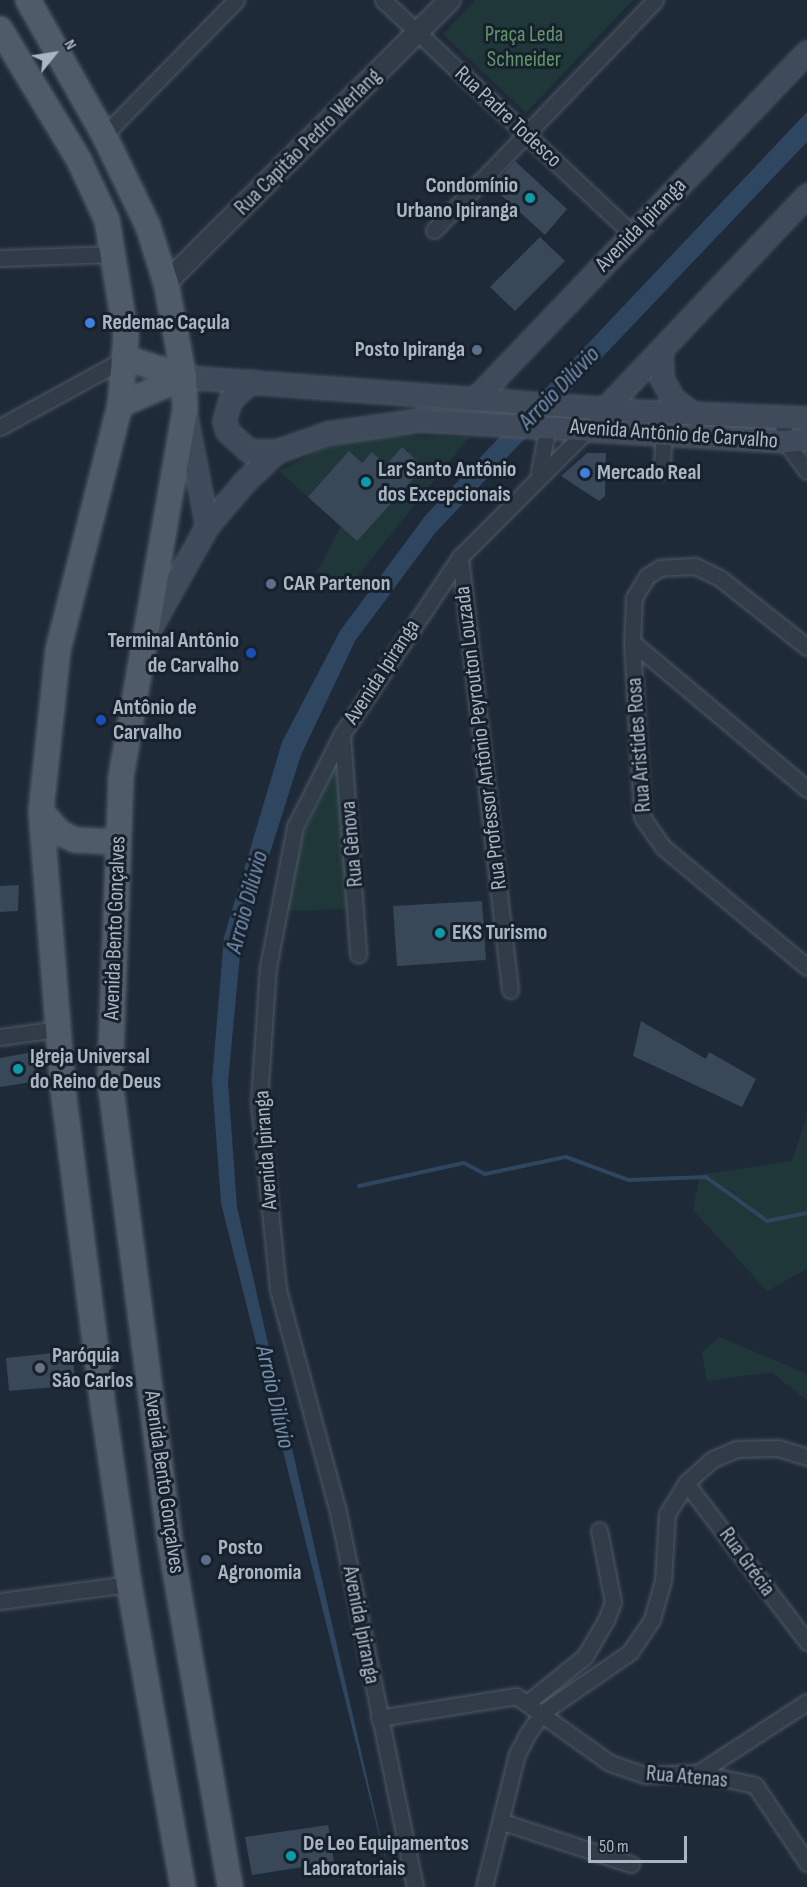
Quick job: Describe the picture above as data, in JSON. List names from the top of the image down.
{
  "streets": {
    "main road": ["Avenida Ipiranga", "Avenida Antônio de Carvalho", "Avenida Bento Gonçalves"],
    "street": [
      "Rua Padre Todesco",
      "Rua Capitão Pedro Werlang",
      "Rua Professor Antônio Peyrouton Louzada",
      "Rua Aristides Rosa",
      "Rua Gênova",
      "Rua Grécia",
      "Rua Atenas"
    ]
  },
  "crossings": [
    ["Rua Padre Todesco", "Rua Capitão Pedro Werlang"],
    ["Rua Padre Todesco", "Avenida Ipiranga"],
    ["Rua Capitão Pedro Werlang", "Avenida Bento Gonçalves"],
    ["Avenida Ipiranga", "Avenida Antônio de Carvalho"],
    ["Avenida Ipiranga", "Rua Professor Antônio Peyrouton Louzada"],
    ["Avenida Ipiranga", "Rua Gênova"],
    ["Avenida Ipiranga", "Rua Atenas"],
    ["Avenida Antônio de Carvalho", "Avenida Bento Gonçalves"]
  ],
  "water": ["Arroio Dilúvio"],
  "parks": ["Praça Leda Schneider"],
  "places": [
    "Condomínio Urbano Ipiranga",
    "Redemac Caçula",
    "Posto Ipiranga",
    "Mercado Real",
    "Lar Santo Antônio dos Excepcionais",
    "CAR Partenon",
    "Terminal Antônio de Carvalho",
    "Antônio de Carvalho",
    "EKS Turismo",
    "Igreja Universal do Reino de Deus",
    "Paróquia São Carlos",
    "Posto Agronomia",
    "De Leo Equipamentos Laboratoriais"
  ],
  "scale_bar": "50 m",
  "north": "top right"
}
